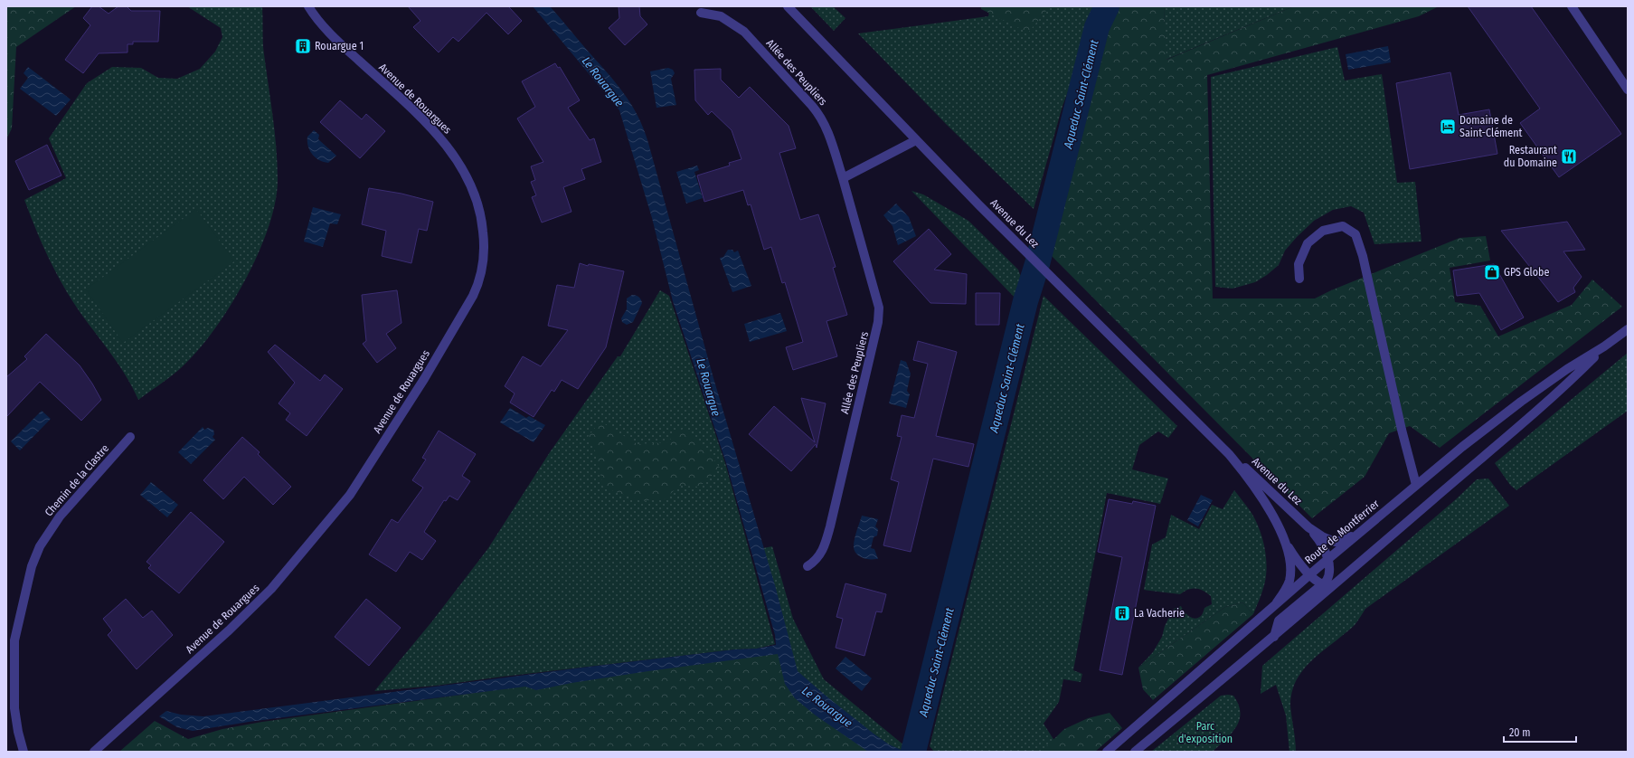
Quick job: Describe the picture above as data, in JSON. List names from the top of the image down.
{
  "streets": {
    "street": [
      "Allée des Peupliers",
      "Avenue de Rouargues",
      "Avenue du Lez",
      "Chemin de la Clastre",
      "Route de Montferrier"
    ]
  },
  "crossings": [
    ["Avenue du Lez", "Route de Montferrier"]
  ],
  "water": ["Le Rouargue", "Aqueduc Saint-Clément"],
  "parks": ["Parc d'exposition"],
  "places": {
    "building": ["Rouargue 1", "La Vacherie"],
    "hotel": ["Domaine de Saint-Clément"],
    "restaurant": ["Restaurant du Domaine"],
    "shop": ["GPS Globe"]
  },
  "scale_bar": "20 m"
}
